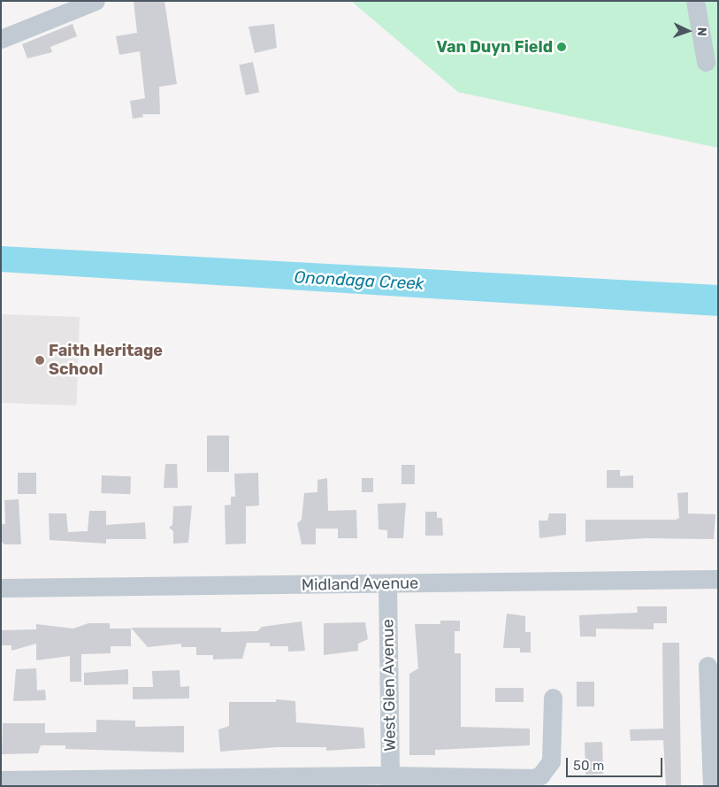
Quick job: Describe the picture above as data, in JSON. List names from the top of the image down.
{
  "streets": {
    "street": ["Midland Avenue", "West Glen Avenue"]
  },
  "crossings": [
    ["Midland Avenue", "West Glen Avenue"]
  ],
  "water": ["Onondaga Creek"],
  "places": ["Van Duyn Field", "Faith Heritage School"],
  "scale_bar": "50 m",
  "north": "right"
}
